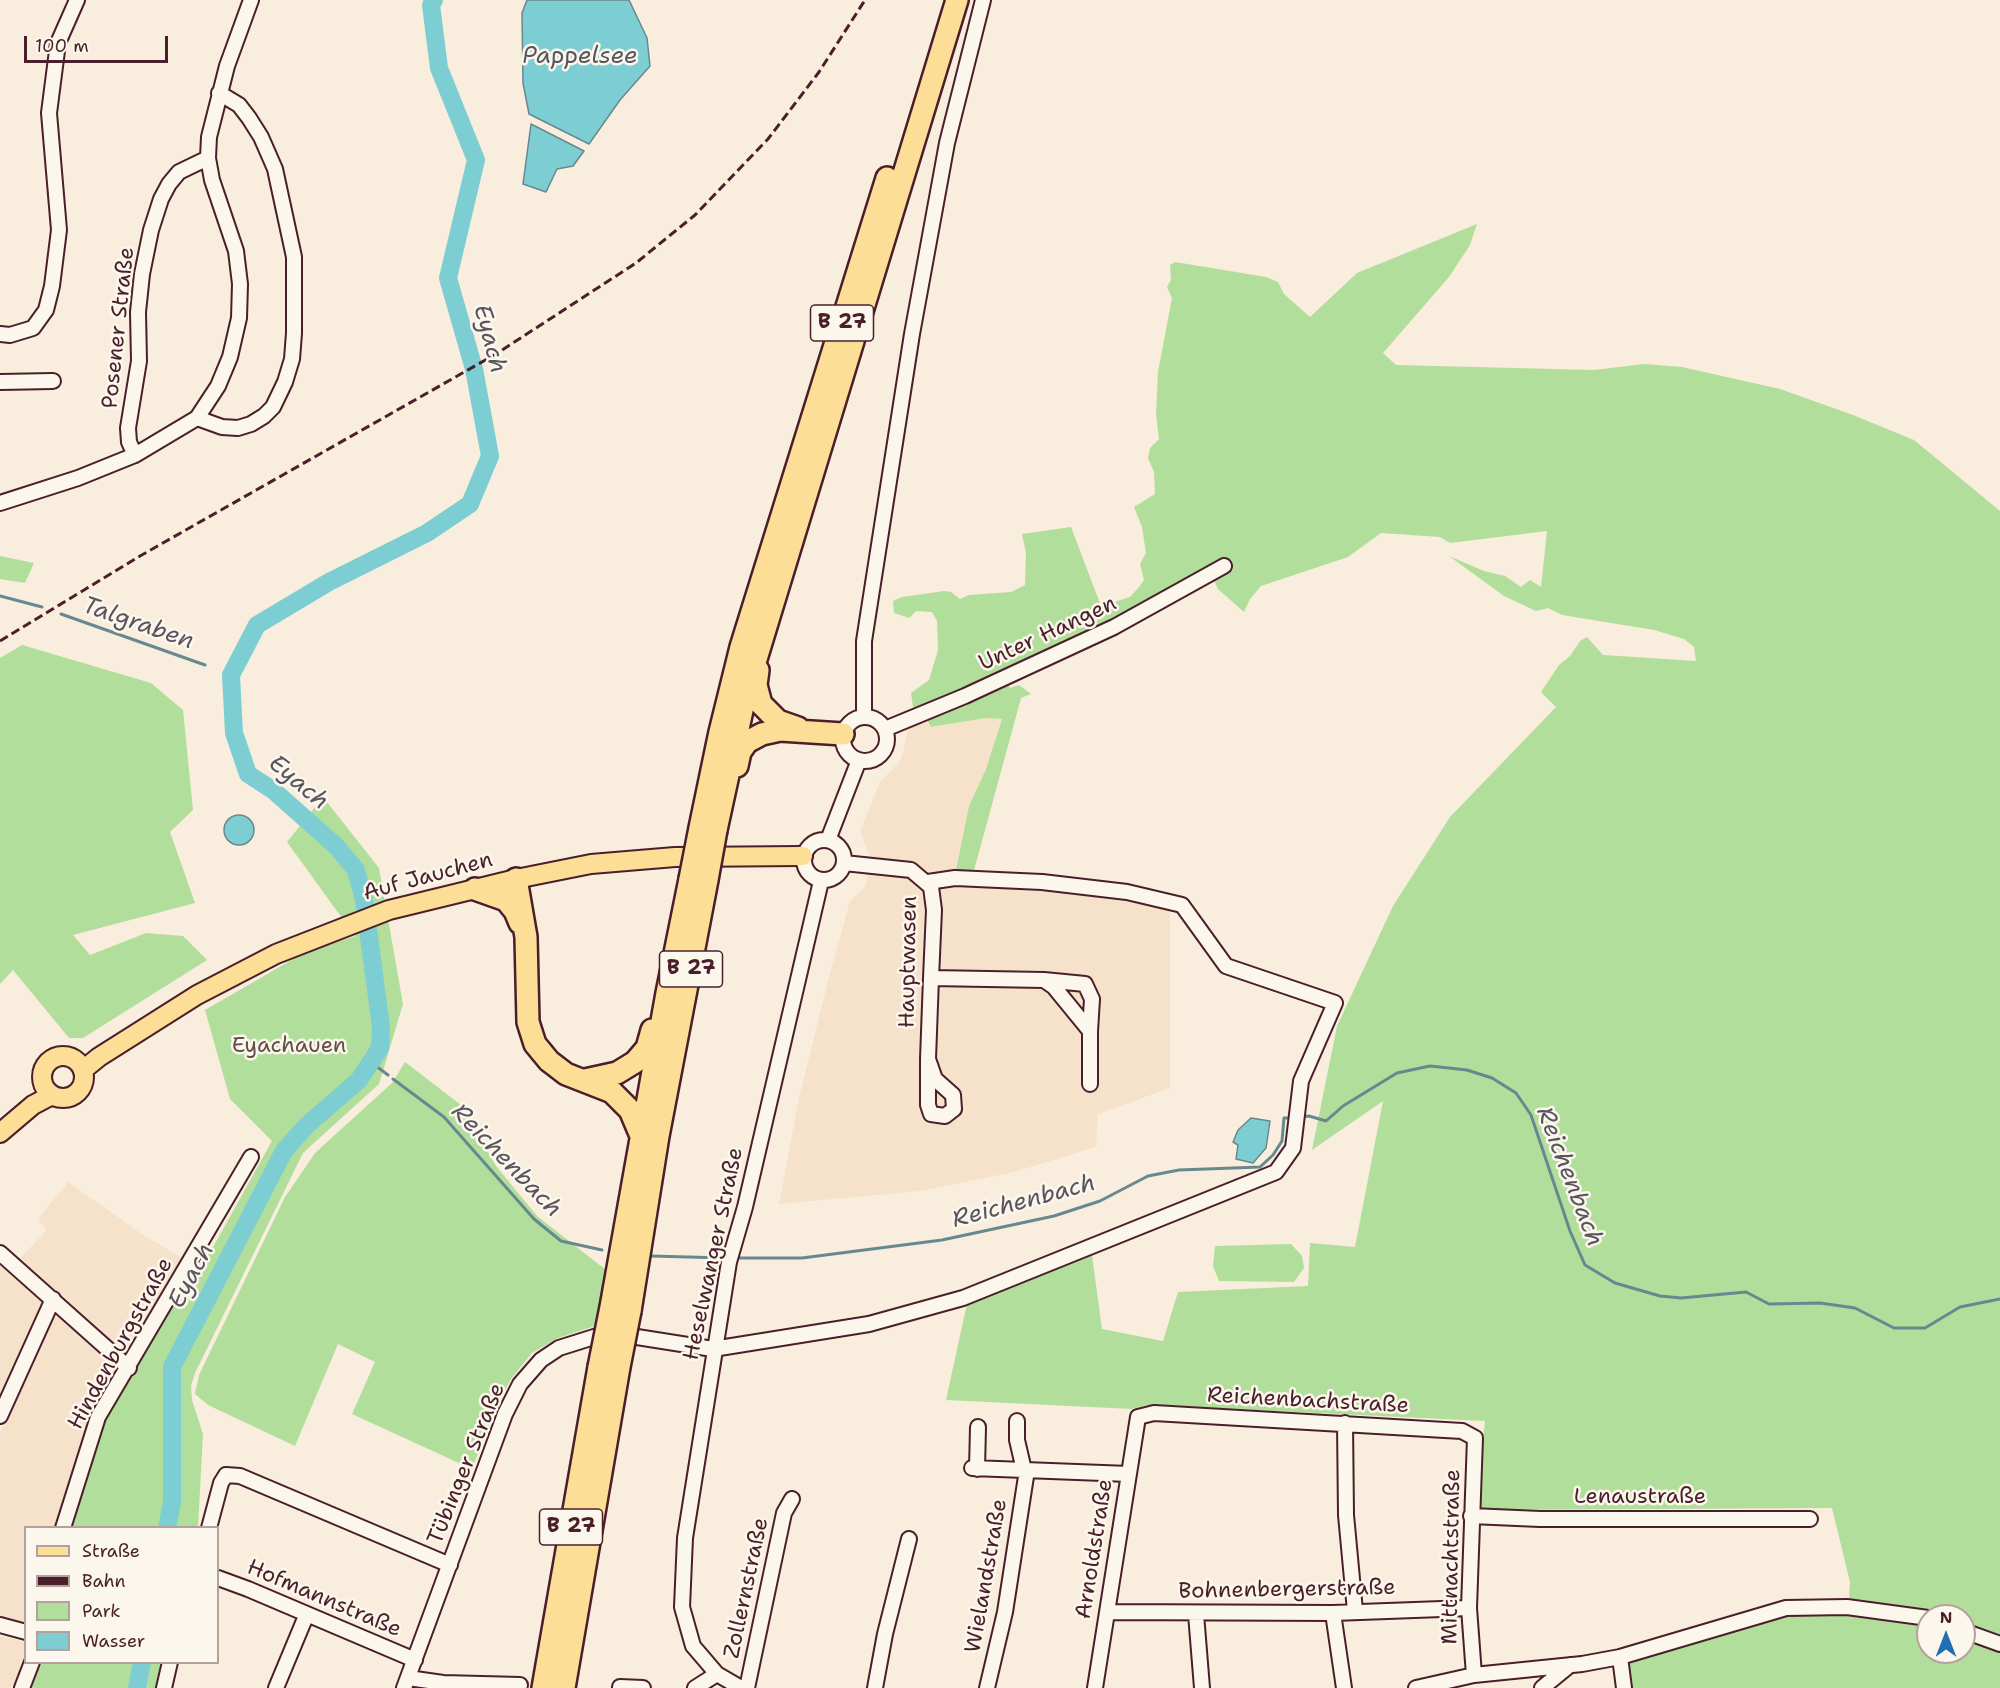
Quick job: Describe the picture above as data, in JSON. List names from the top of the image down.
{
  "streets": {
    "highway": ["B 27"],
    "main road": ["Auf Jauchen"],
    "street": [
      "Posener Straße",
      "Unter Hangen",
      "Hauptwasen",
      "Heselwanger Straße",
      "Hindenburgstraße",
      "Reichenbachstraße",
      "Tübinger Straße",
      "Lenaustraße",
      "Arnoldstraße",
      "Mittnachtstraße",
      "Wielandstraße",
      "Zollernstraße",
      "Bohnenbergerstraße",
      "Hofmannstraße"
    ]
  },
  "crossings": [
    ["Auf Jauchen", "Hauptwasen"],
    ["Auf Jauchen", "Heselwanger Straße"],
    ["Hauptwasen", "Heselwanger Straße"],
    ["Hauptwasen", "Tübinger Straße"],
    ["Heselwanger Straße", "Tübinger Straße"],
    ["Reichenbachstraße", "Arnoldstraße"],
    ["Reichenbachstraße", "Mittnachtstraße"],
    ["Tübinger Straße", "Hofmannstraße"],
    ["Lenaustraße", "Mittnachtstraße"],
    ["Arnoldstraße", "Bohnenbergerstraße"],
    ["Mittnachtstraße", "Bohnenbergerstraße"]
  ],
  "water": [
    "Pappelsee",
    "Eyach",
    "Talgraben",
    "Reichenbach"
  ],
  "parks": ["Eyachauen"],
  "legend": [
    "Straße",
    "Bahn",
    "Park",
    "Wasser"
  ],
  "scale_bar": "100 m",
  "north": "top"
}
